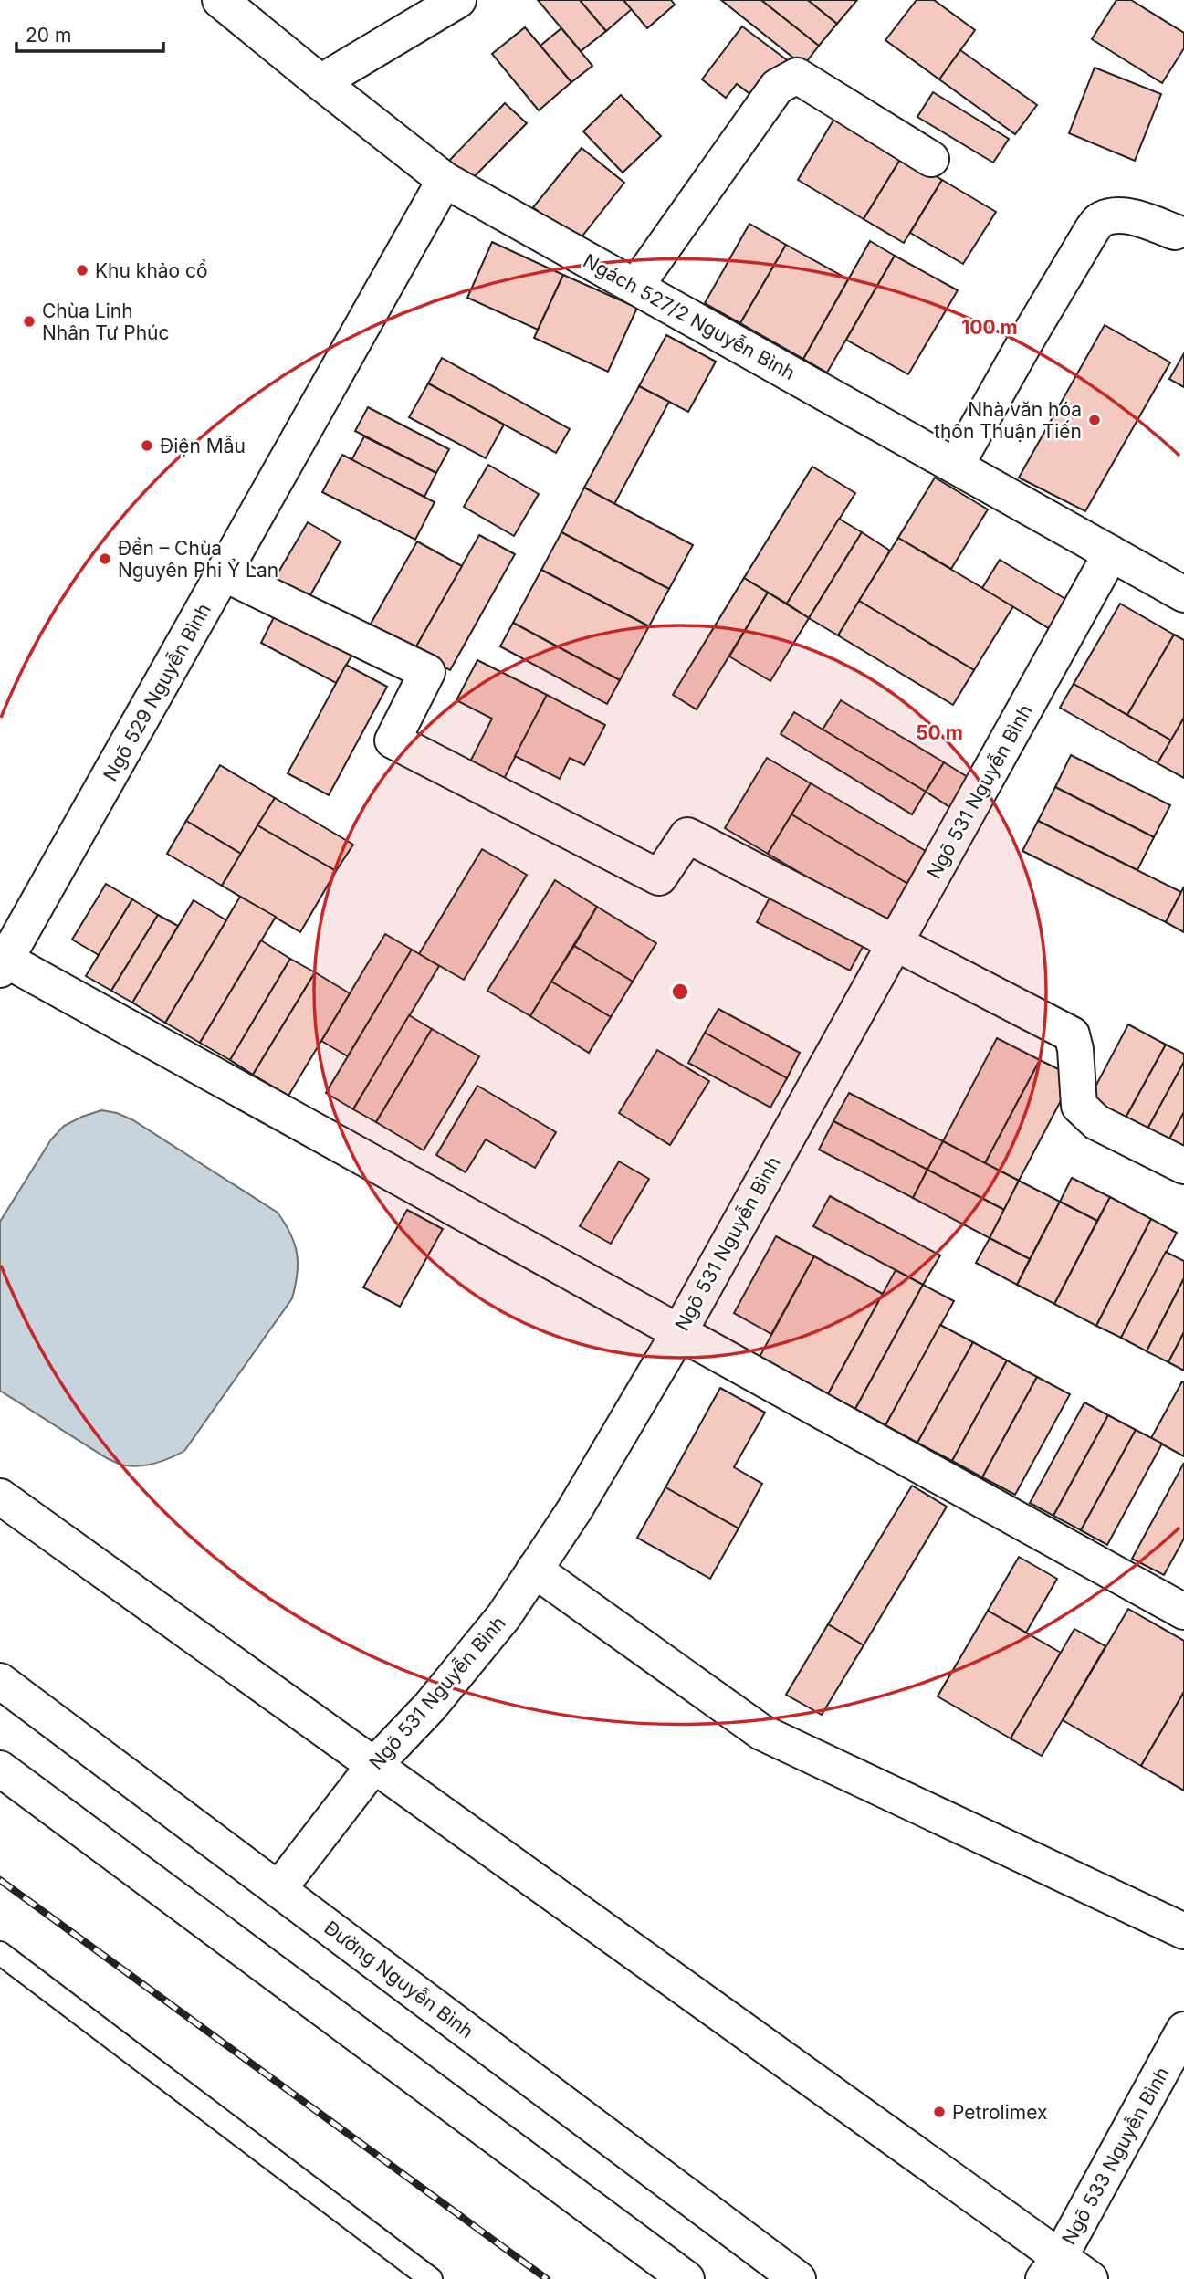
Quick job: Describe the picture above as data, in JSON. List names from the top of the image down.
{
  "streets": {
    "main road": [
      "Ngách 527/2 Nguyễn Bình",
      "Ngõ 529 Nguyễn Bình",
      "Ngõ 531 Nguyễn Bình",
      "Đường Nguyễn Bình",
      "Ngõ 533 Nguyễn Bình"
    ]
  },
  "crossings": [
    ["Ngách 527/2 Nguyễn Bình", "Ngõ 529 Nguyễn Bình"],
    ["Ngách 527/2 Nguyễn Bình", "Ngõ 531 Nguyễn Bình"],
    ["Ngõ 531 Nguyễn Bình", "Đường Nguyễn Bình"]
  ],
  "places": [
    "Khu khảo cổ",
    "Chùa Linh Nhân Tư Phúc",
    "Nhà văn hóa thôn Thuận Tiến",
    "Điện Mẫu",
    "Đền – Chùa Nguyên Phi Ỷ Lan",
    "Petrolimex"
  ],
  "scale_bar": "20 m",
  "rings": ["100 m", "50 m"]
}
